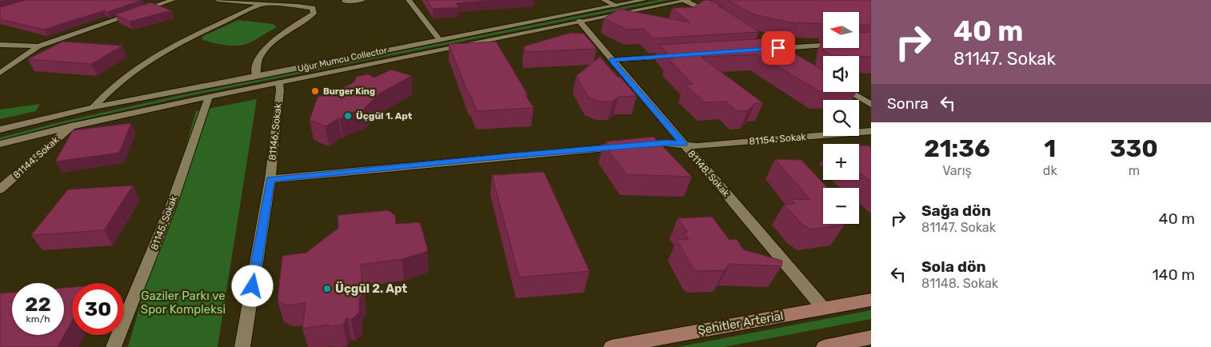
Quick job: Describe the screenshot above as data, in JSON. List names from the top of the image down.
{
  "streets": {
    "main road": ["Şehitler Arterial"],
    "street": [
      "Uğur Mumcu Collector",
      "81146. Sokak",
      "81154. Sokak",
      "81144. Sokak",
      "81148. Sokak",
      "81145. Sokak"
    ]
  },
  "crossings": [
    ["Uğur Mumcu Collector", "81146. Sokak"],
    ["Uğur Mumcu Collector", "81144. Sokak"],
    ["Uğur Mumcu Collector", "81148. Sokak"],
    ["Uğur Mumcu Collector", "81145. Sokak"],
    ["81146. Sokak", "81154. Sokak"],
    ["81154. Sokak", "81148. Sokak"],
    ["81148. Sokak", "Şehitler Arterial"]
  ],
  "parks": ["Gaziler Parkı ve Spor Kompleksi"],
  "places": ["Burger King", "Üçgül 1. Apt", "Üçgül 2. Apt"],
  "north": "left",
  "page": {
    "turn": ["40 m", "81147. Sokak"],
    "map_buttons": ["+", "−"],
    "then": "Sonra",
    "eta": [
      "21:36",
      "Varış",
      "1",
      "dk",
      "330",
      "m"
    ],
    "list": [
      {
        "name": "Sağa dön",
        "note": "81147. Sokak",
        "value": "40 m"
      },
      {
        "name": "Sola dön",
        "note": "81148. Sokak",
        "value": "140 m"
      }
    ],
    "speed": "22 km/h",
    "limit": "30"
  }
}
